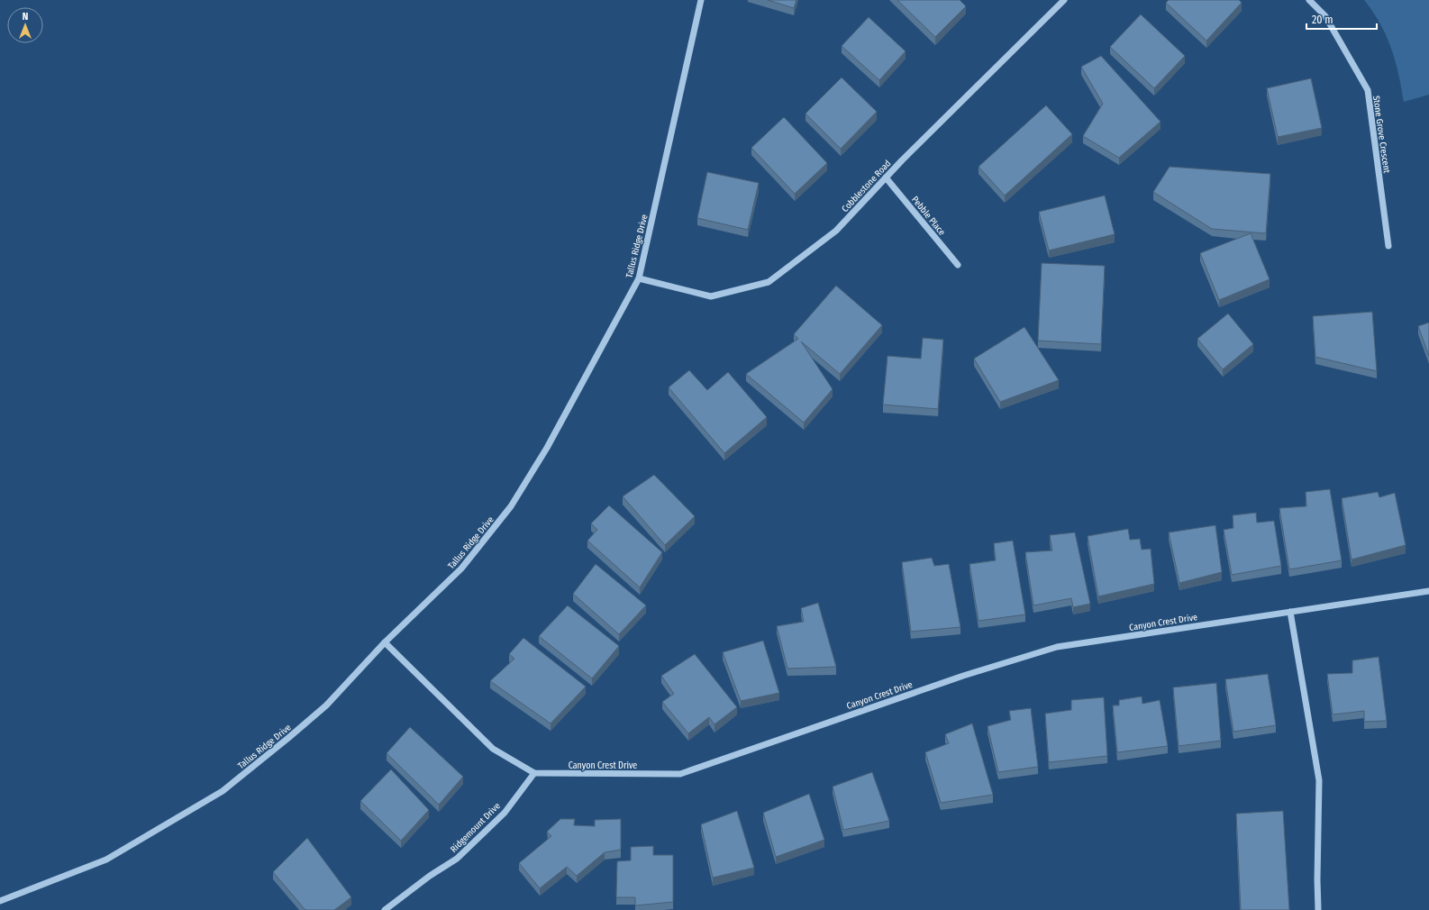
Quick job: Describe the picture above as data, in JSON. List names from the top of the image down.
{
  "streets": {
    "street": [
      "Stone Grove Crescent",
      "Cobblestone Road",
      "Pebble Place",
      "Tallus Ridge Drive",
      "Canyon Crest Drive",
      "Ridgemount Drive"
    ]
  },
  "crossings": [
    ["Cobblestone Road", "Pebble Place"],
    ["Cobblestone Road", "Tallus Ridge Drive"],
    ["Canyon Crest Drive", "Ridgemount Drive"]
  ],
  "scale_bar": "20 m",
  "north": "top"
}
